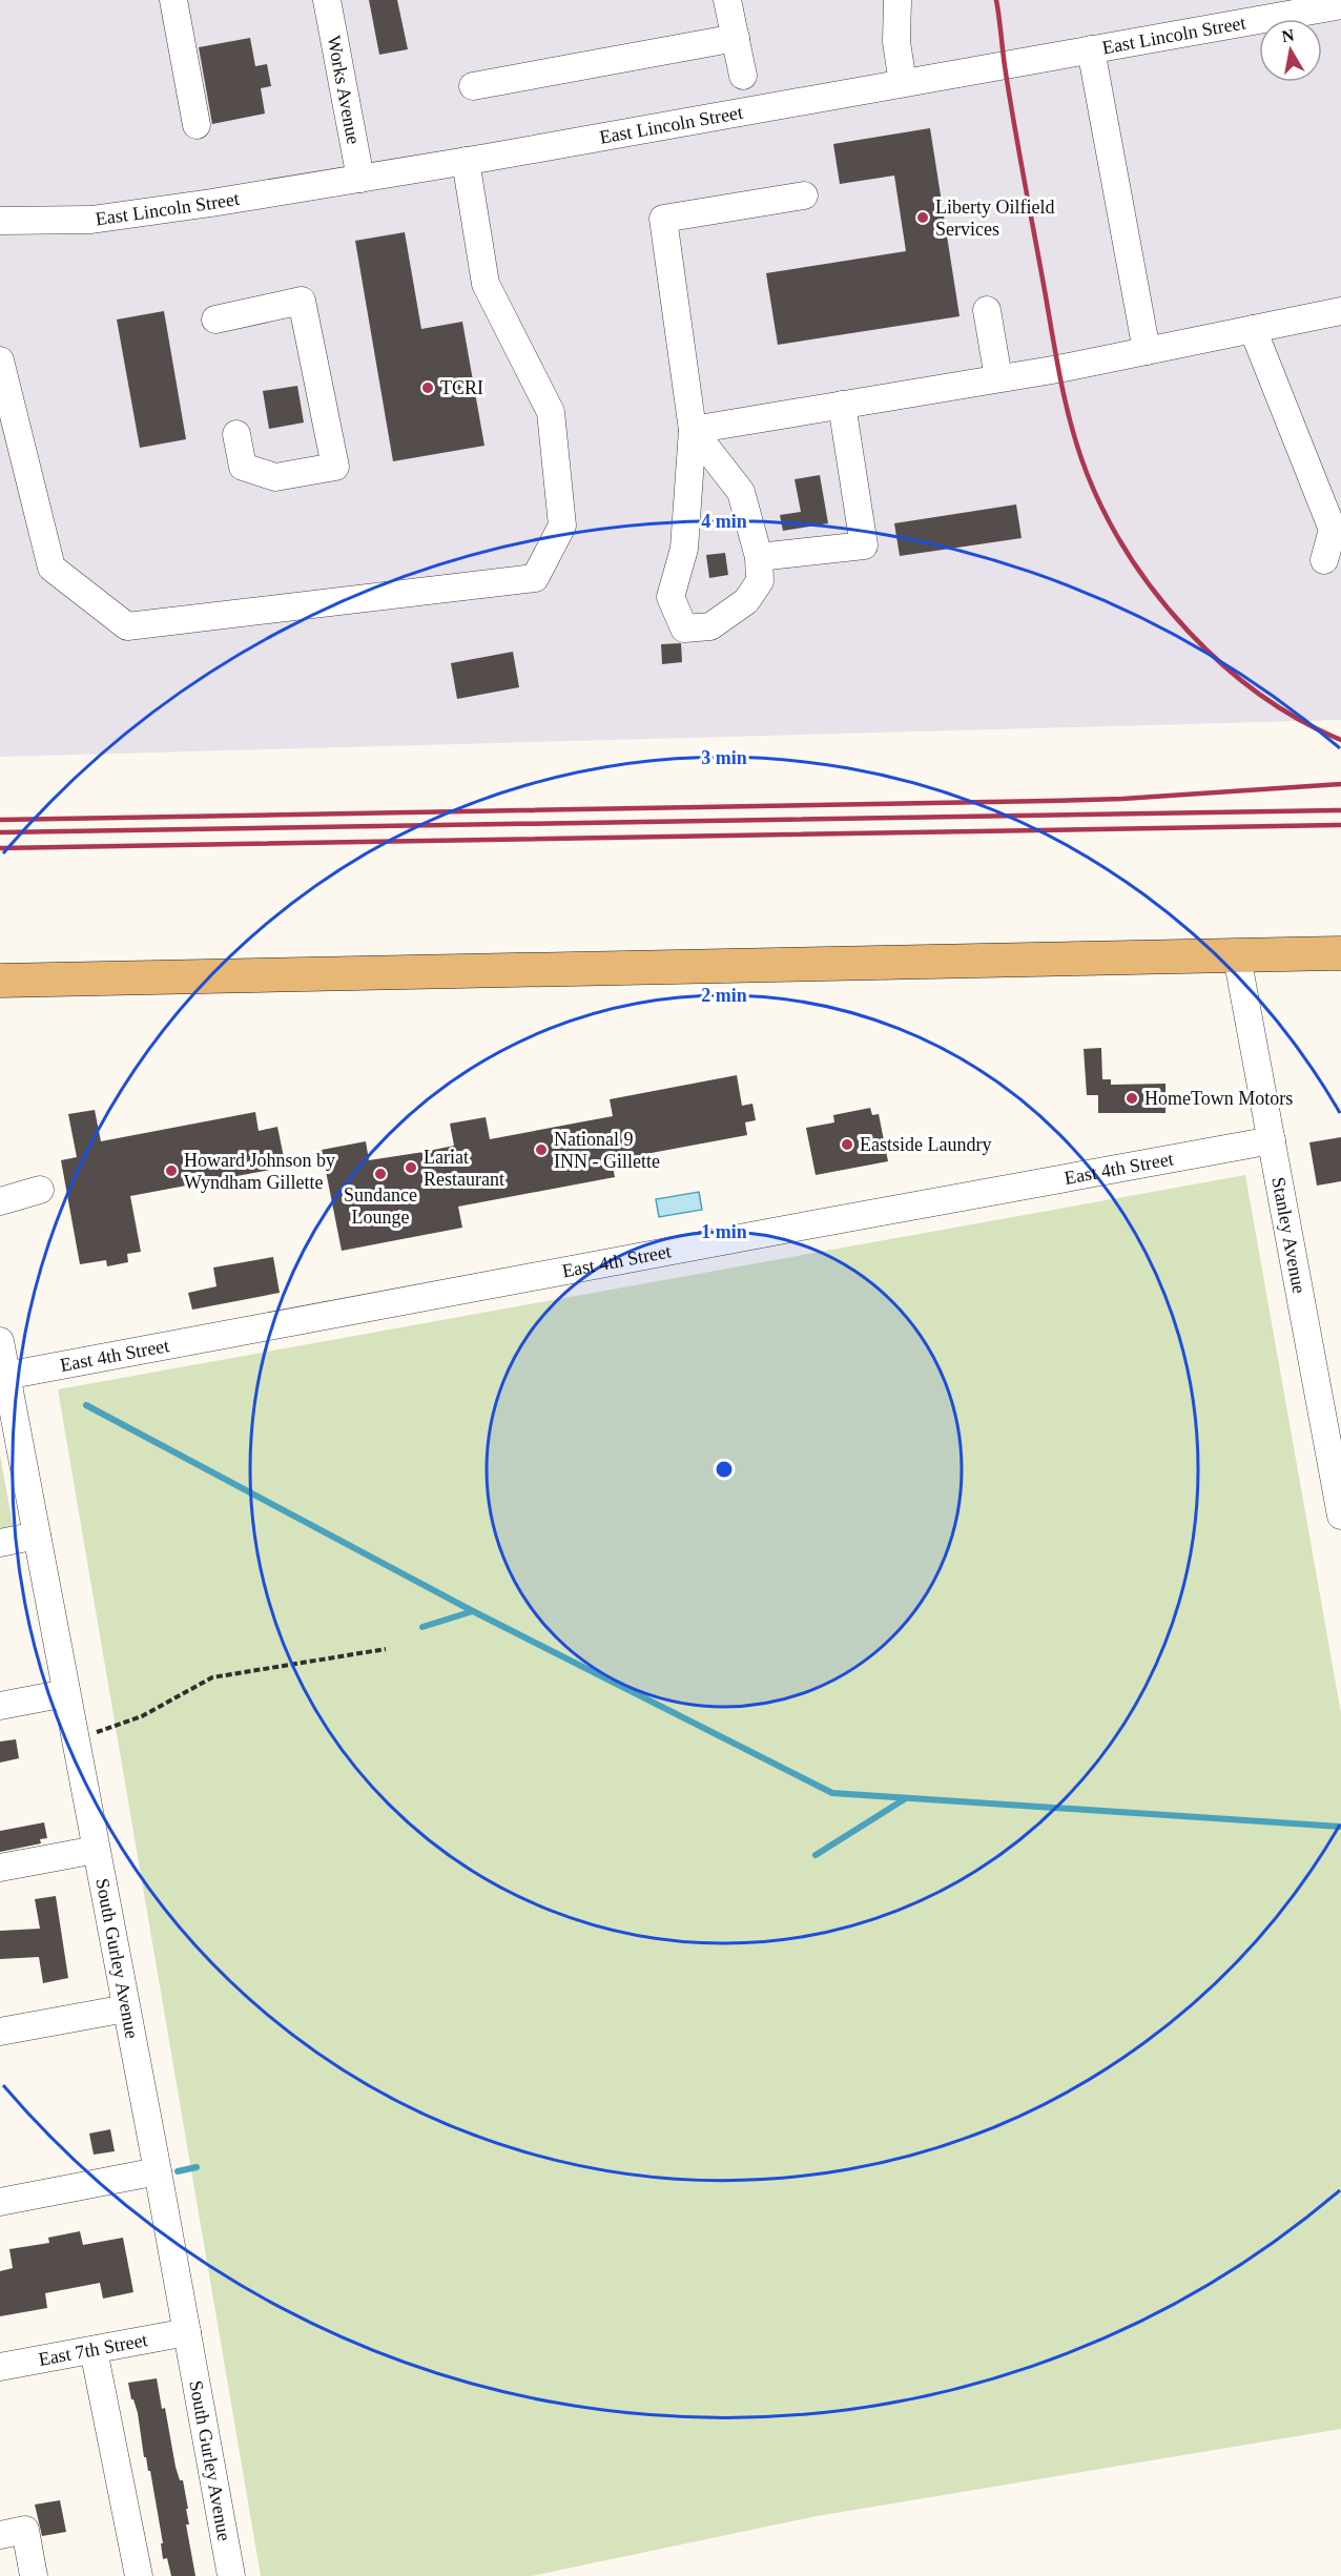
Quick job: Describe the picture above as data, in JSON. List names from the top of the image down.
{
  "streets": {
    "street": [
      "East Lincoln Street",
      "Works Avenue",
      "East 4th Street",
      "Stanley Avenue",
      "South Gurley Avenue",
      "East 7th Street"
    ]
  },
  "crossings": [
    ["East Lincoln Street", "Works Avenue"],
    ["East 4th Street", "Stanley Avenue"],
    ["East 4th Street", "South Gurley Avenue"],
    ["South Gurley Avenue", "East 7th Street"]
  ],
  "places": [
    "Liberty Oilfield Services",
    "TCRI",
    "HomeTown Motors",
    "Eastside Laundry",
    "National 9 INN - Gillette",
    "Lariat Restaurant",
    "Howard Johnson by Wyndham Gillette",
    "Sundance Lounge"
  ],
  "north": "top",
  "rings": [
    "4 min",
    "3 min",
    "2 min",
    "1 min"
  ]
}
